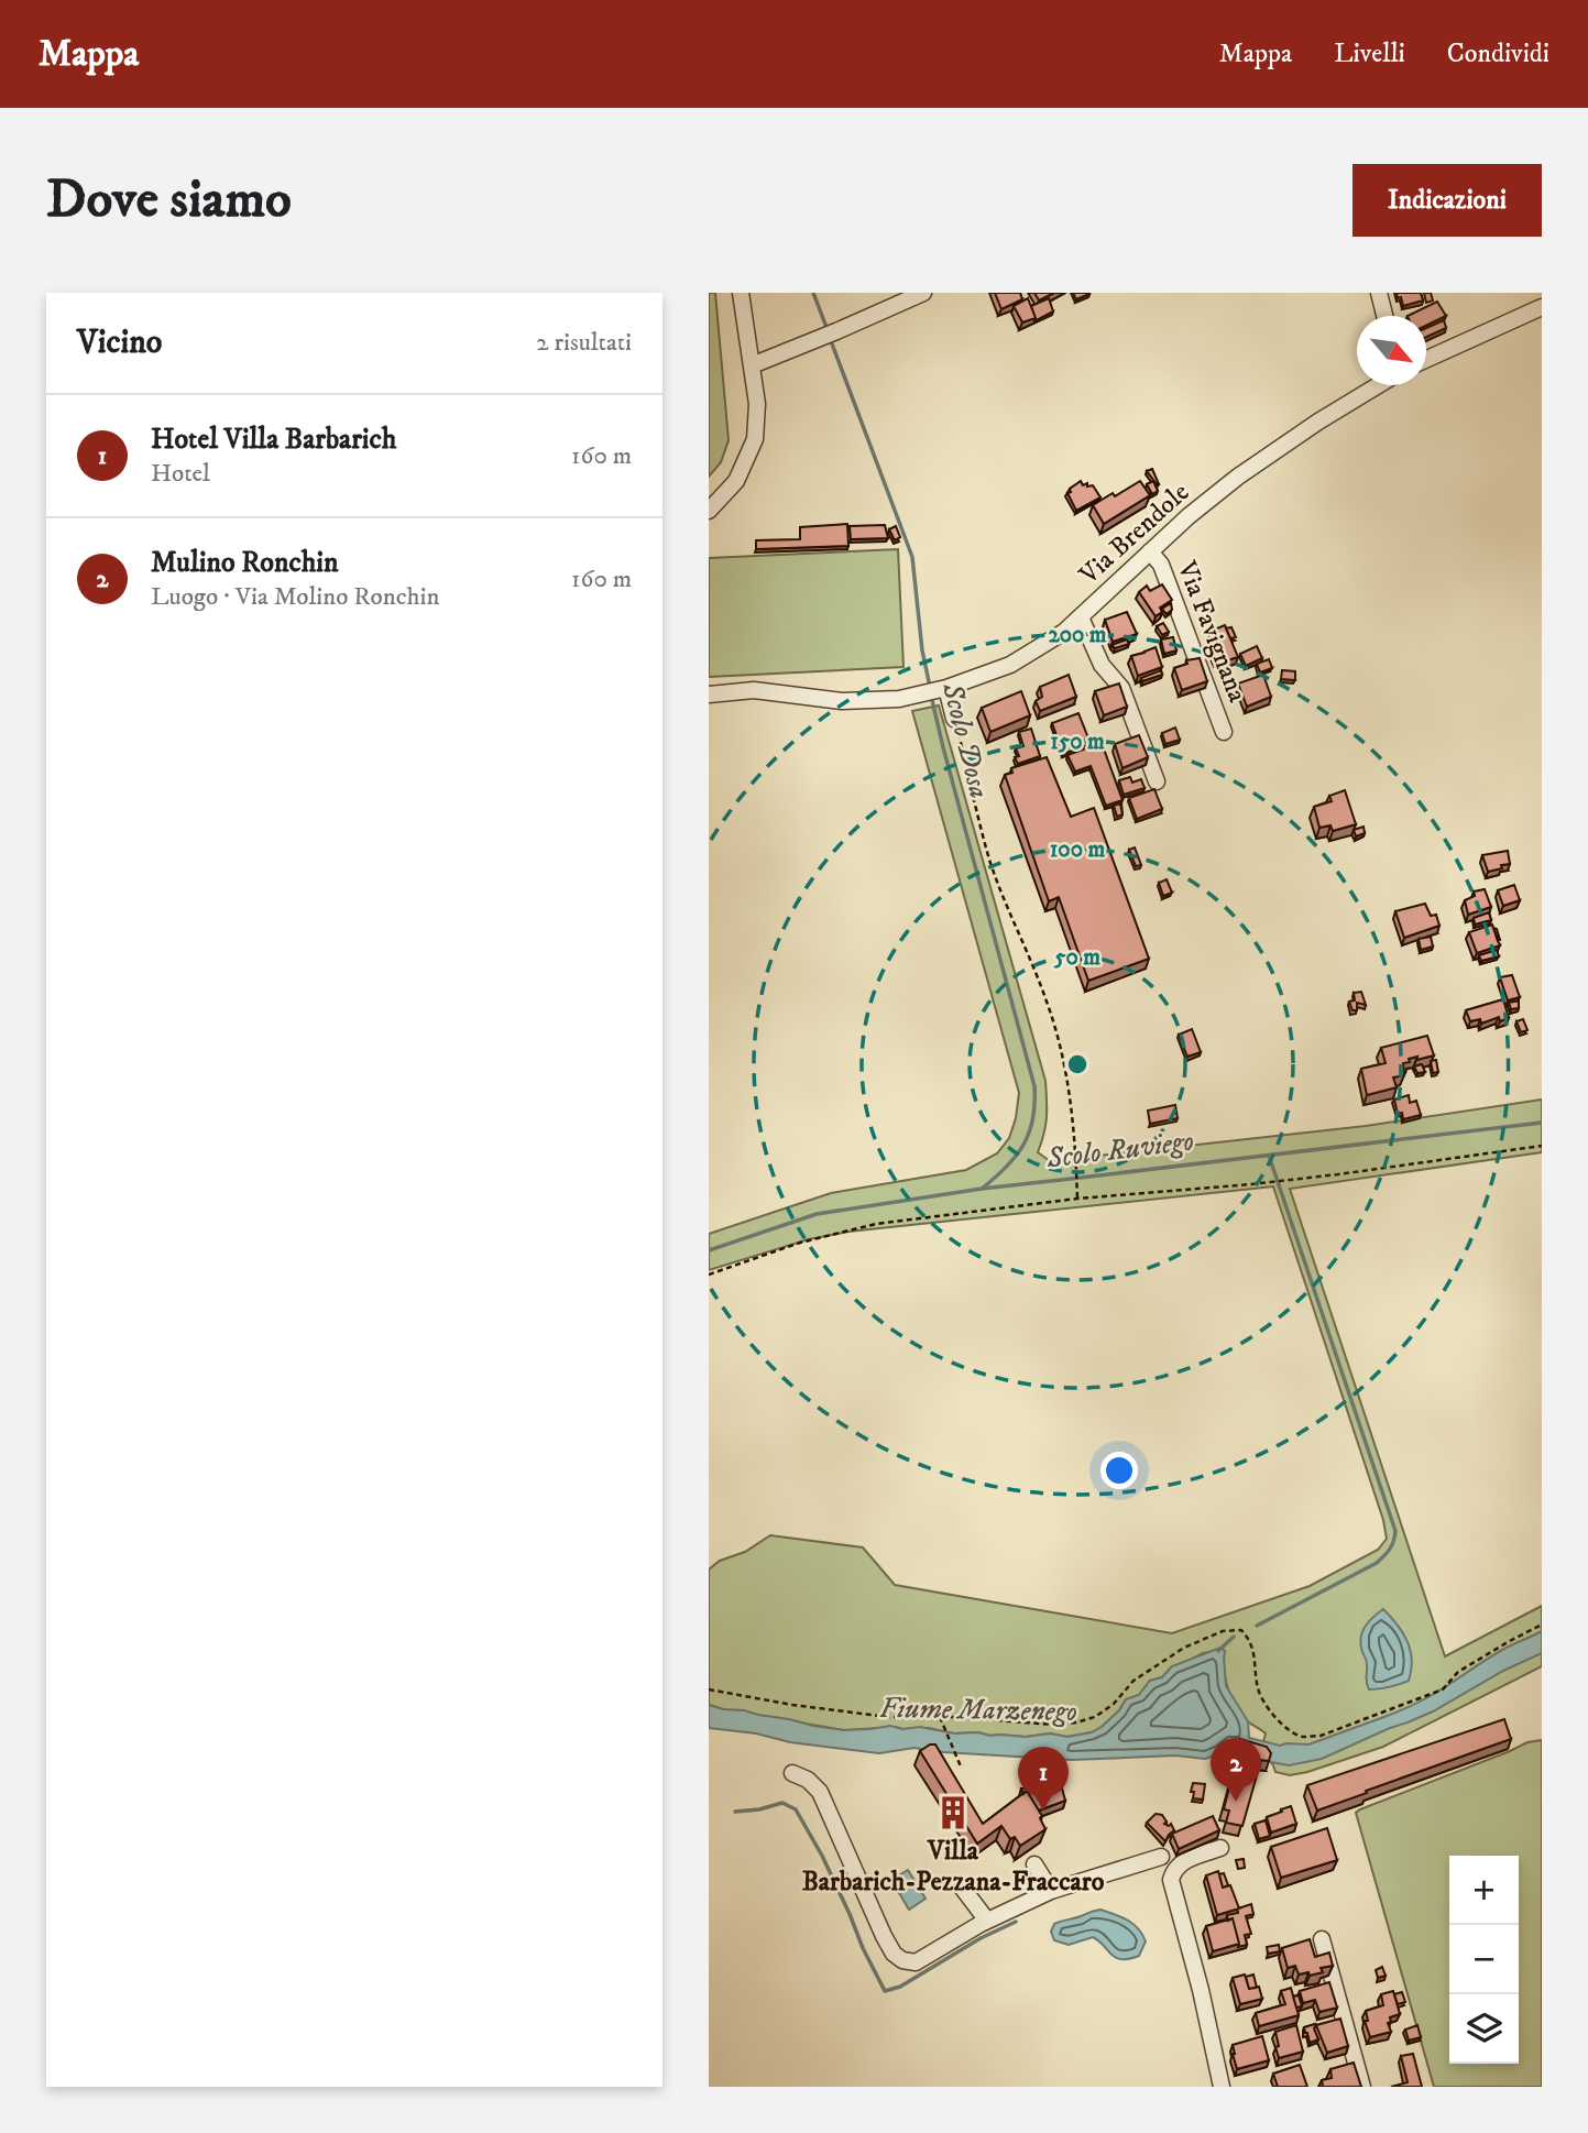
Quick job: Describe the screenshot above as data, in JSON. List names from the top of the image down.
{
  "streets": {
    "street": ["Via Brendole", "Via Favignana"]
  },
  "crossings": [
    ["Via Brendole", "Via Favignana"]
  ],
  "water": ["Scolo Dosa", "Scolo Ruviego", "Fiume Marzenego"],
  "places": {
    "building": ["Villa Barbarich-Pezzana-Fraccaro"]
  },
  "north": "bottom right",
  "page": {
    "header": "Mappa",
    "nav": ["Mappa", "Livelli", "Condividi"],
    "buttons": "Indicazioni",
    "title": "Dove siamo",
    "heading": ["Vicino", "2 risultati"],
    "list": [
      {
        "mark": "1",
        "name": "Hotel Villa Barbarich",
        "note": "Hotel",
        "value": "160 m"
      },
      {
        "mark": "2",
        "name": "Mulino Ronchin",
        "note": "Luogo · Via Molino Ronchin",
        "value": "160 m"
      }
    ],
    "pins": ["2", "1"],
    "map_buttons": ["+", "−"]
  },
  "rings": [
    "200 m",
    "150 m",
    "100 m",
    "50 m"
  ]
}
